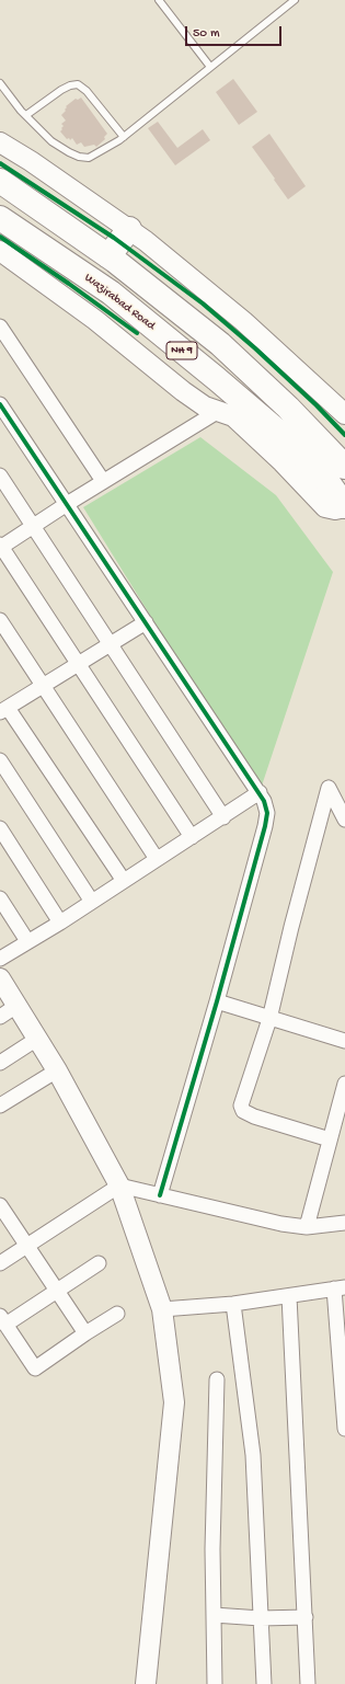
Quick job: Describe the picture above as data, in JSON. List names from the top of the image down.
{
  "streets": {
    "highway": ["Wazirabad Road", "NH 9"]
  },
  "scale_bar": "50 m"
}
